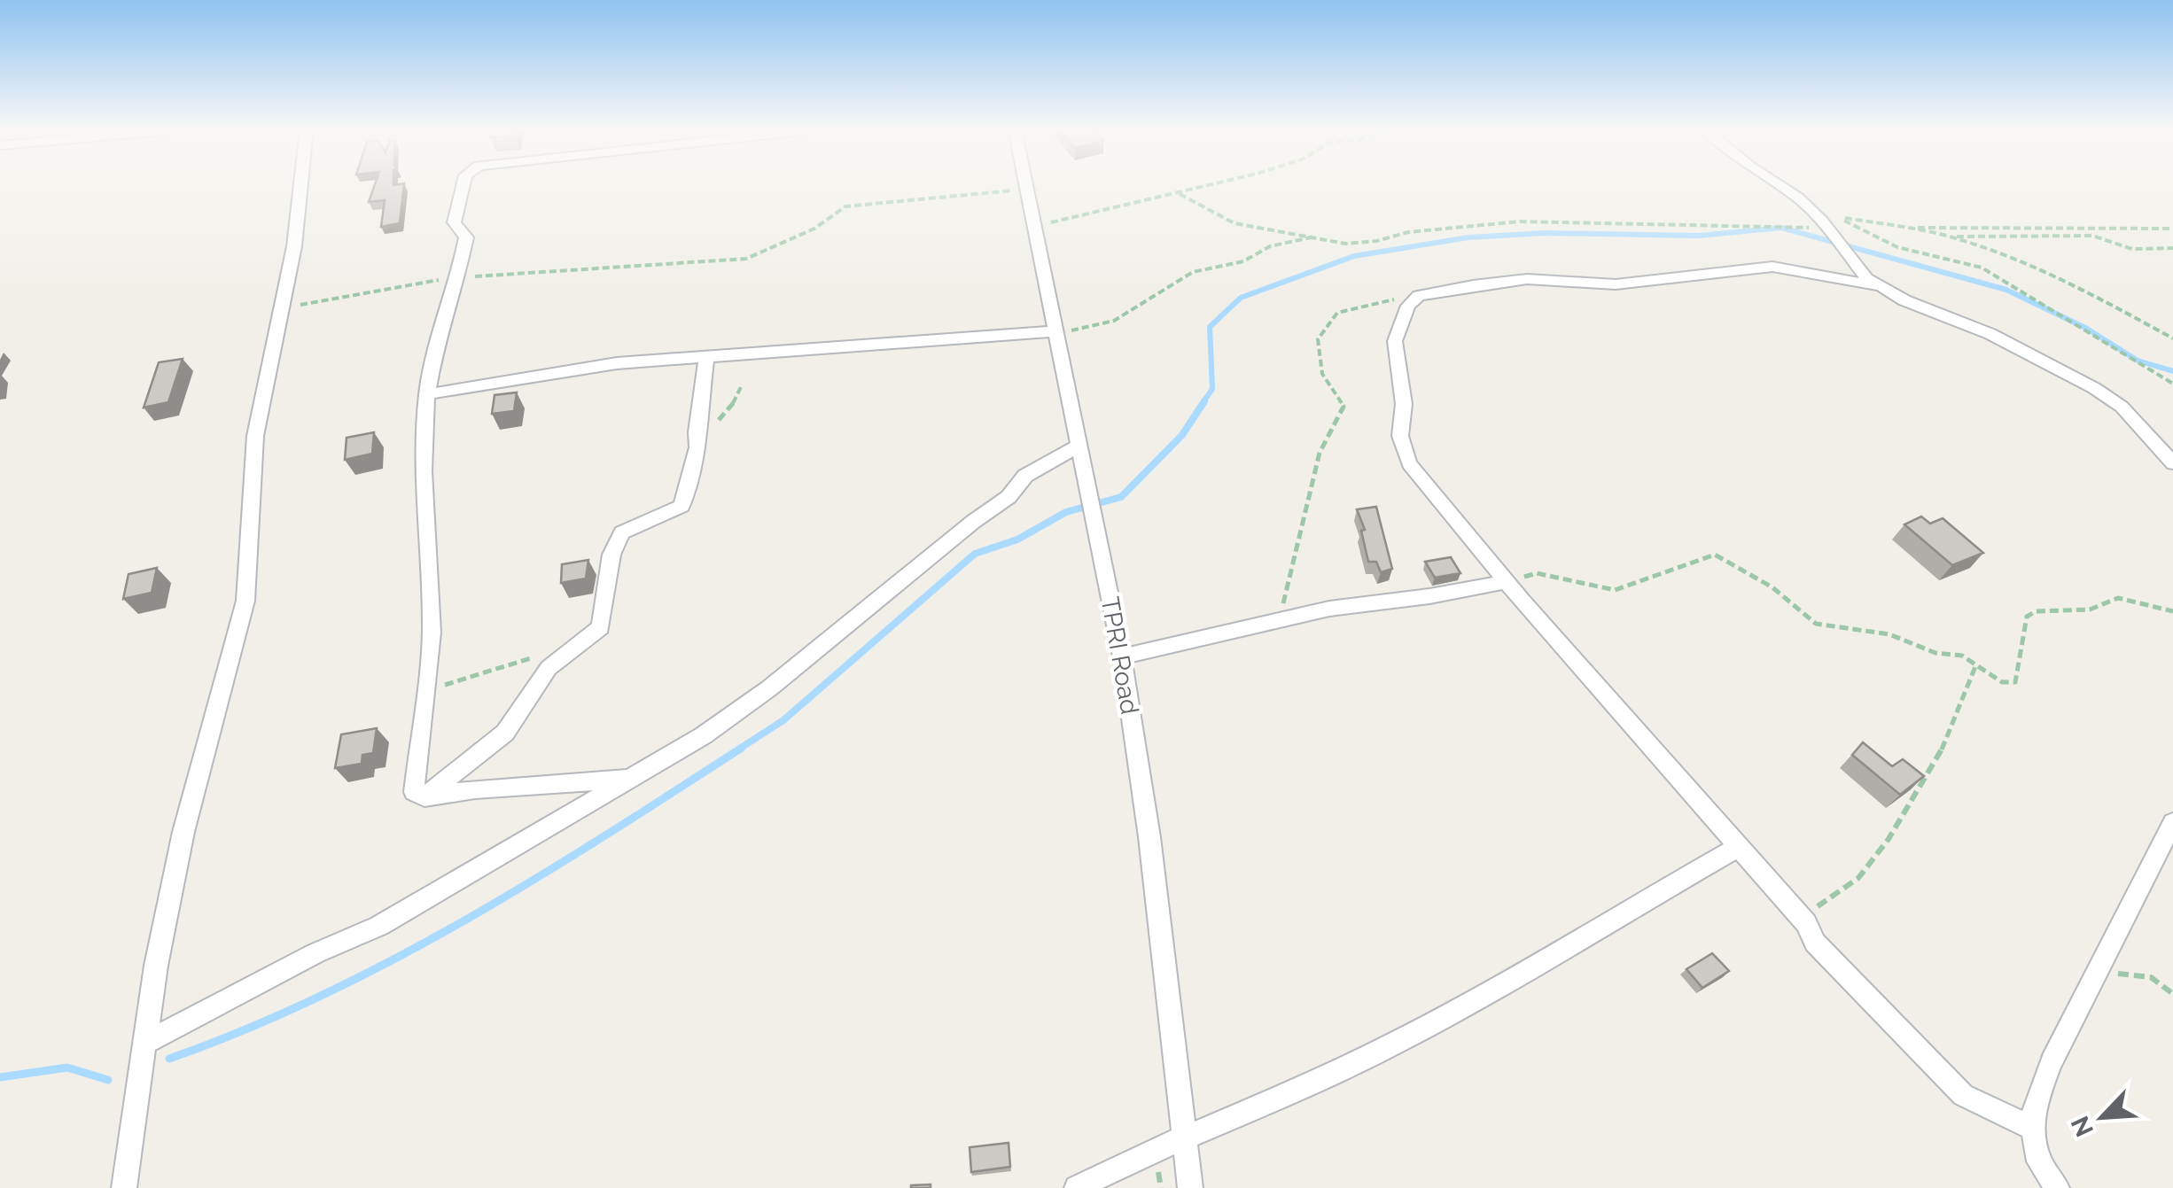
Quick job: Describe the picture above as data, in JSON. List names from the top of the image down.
{
  "streets": {
    "street": ["TPRI Road"]
  },
  "north": "bottom left"
}
